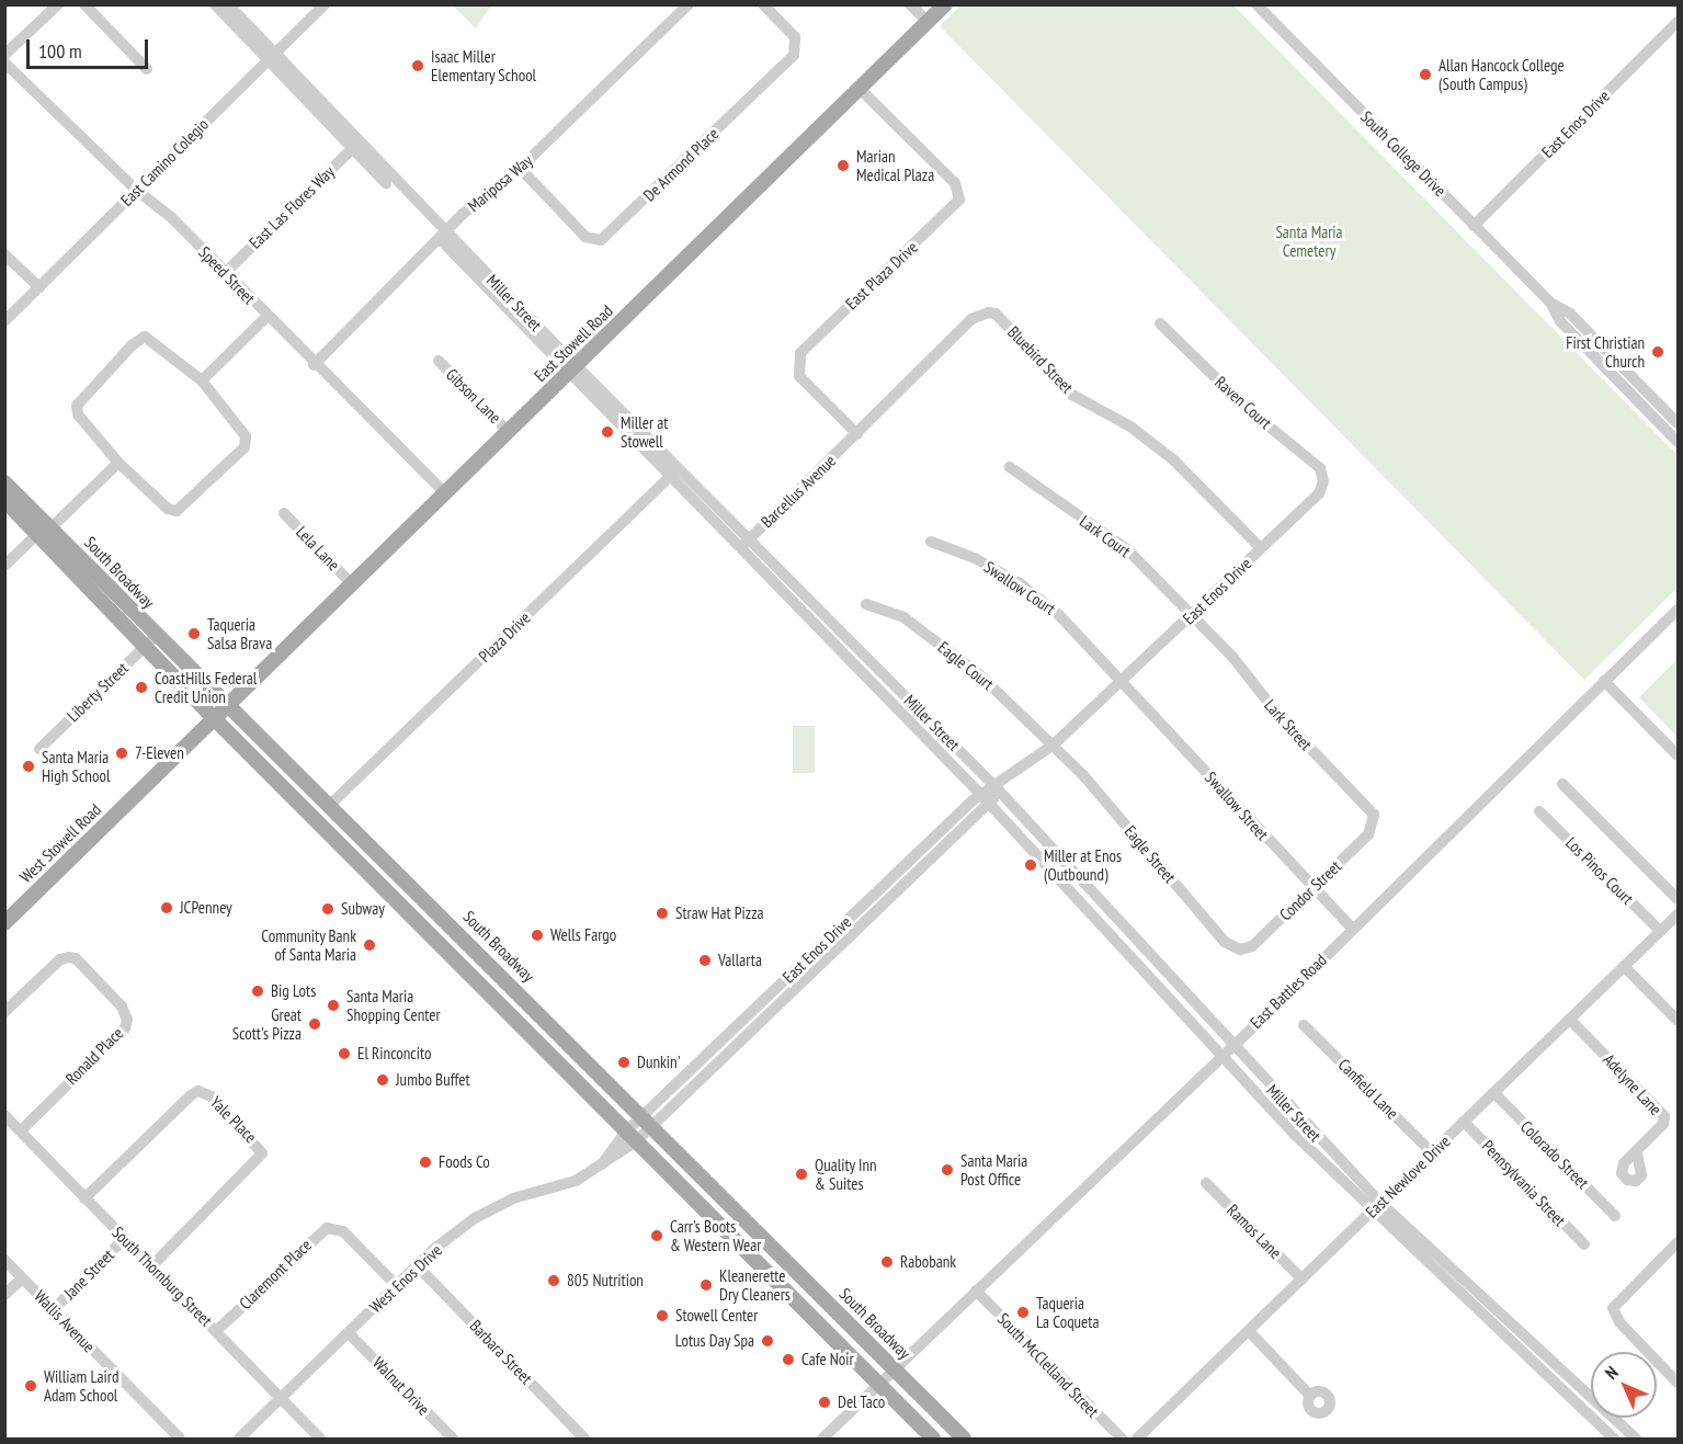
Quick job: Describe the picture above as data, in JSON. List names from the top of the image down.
{
  "streets": {
    "main road": ["East Stowell Road", "South Broadway", "West Stowell Road"],
    "street": [
      "East Enos Drive",
      "South College Drive",
      "East Camino Colegio",
      "De Armond Place",
      "Mariposa Way",
      "East Las Flores Way",
      "Speed Street",
      "East Plaza Drive",
      "Miller Street",
      "Bluebird Street",
      "Gibson Lane",
      "Raven Court",
      "Barcellus Avenue",
      "Lark Court",
      "Lela Lane",
      "Swallow Court",
      "Plaza Drive",
      "Eagle Court",
      "Liberty Street",
      "Lark Street",
      "Swallow Street",
      "Eagle Street",
      "Los Pinos Court",
      "Condor Street",
      "East Battles Road",
      "Ronald Place",
      "Adelyne Lane",
      "Canfield Lane",
      "Yale Place",
      "Colorado Street",
      "East Newlove Drive",
      "Pennsylvania Street",
      "Ramos Lane",
      "Jane Street",
      "Claremont Place",
      "South Thornburg Street",
      "West Enos Drive",
      "Wallis Avenue",
      "Barbara Street",
      "South McClelland Street",
      "Walnut Drive"
    ]
  },
  "crossings": [
    ["East Enos Drive", "South College Drive"],
    ["East Enos Drive", "Miller Street"],
    ["East Enos Drive", "Bluebird Street"],
    ["East Enos Drive", "Raven Court"],
    ["East Enos Drive", "Lark Court"],
    ["East Enos Drive", "South Broadway"],
    ["East Enos Drive", "Swallow Court"],
    ["East Enos Drive", "Eagle Court"],
    ["East Enos Drive", "Lark Street"],
    ["East Enos Drive", "Swallow Street"],
    ["East Enos Drive", "Eagle Street"],
    ["East Enos Drive", "West Enos Drive"],
    ["East Camino Colegio", "Speed Street"],
    ["East Camino Colegio", "Miller Street"],
    ["De Armond Place", "Mariposa Way"],
    ["Mariposa Way", "Speed Street"],
    ["Mariposa Way", "Miller Street"],
    ["East Las Flores Way", "Speed Street"],
    ["East Las Flores Way", "Miller Street"],
    ["Speed Street", "East Stowell Road"],
    ["East Plaza Drive", "East Stowell Road"],
    ["East Plaza Drive", "Bluebird Street"],
    ["East Plaza Drive", "Barcellus Avenue"],
    ["Miller Street", "East Stowell Road"],
    ["Miller Street", "Barcellus Avenue"],
    ["Miller Street", "Plaza Drive"],
    ["Miller Street", "East Battles Road"],
    ["Miller Street", "East Newlove Drive"],
    ["East Stowell Road", "Gibson Lane"],
    ["East Stowell Road", "Lela Lane"],
    ["East Stowell Road", "South Broadway"],
    ["East Stowell Road", "West Stowell Road"],
    ["Bluebird Street", "Barcellus Avenue"],
    ["Lark Court", "Lark Street"],
    ["South Broadway", "Plaza Drive"],
    ["South Broadway", "Liberty Street"],
    ["South Broadway", "West Stowell Road"],
    ["South Broadway", "East Battles Road"],
    ["South Broadway", "West Enos Drive"],
    ["Swallow Court", "Swallow Street"],
    ["Eagle Court", "Eagle Street"],
    ["Lark Street", "Condor Street"],
    ["Swallow Street", "Condor Street"],
    ["Swallow Street", "East Battles Road"],
    ["Eagle Street", "Condor Street"],
    ["Los Pinos Court", "East Newlove Drive"],
    ["East Battles Road", "South McClelland Street"],
    ["Ronald Place", "South Thornburg Street"],
    ["Adelyne Lane", "East Newlove Drive"],
    ["Canfield Lane", "East Newlove Drive"],
    ["Yale Place", "South Thornburg Street"],
    ["Colorado Street", "East Newlove Drive"],
    ["East Newlove Drive", "Pennsylvania Street"],
    ["East Newlove Drive", "Ramos Lane"],
    ["Jane Street", "South Thornburg Street"],
    ["Jane Street", "Wallis Avenue"],
    ["Claremont Place", "South Thornburg Street"],
    ["Claremont Place", "West Enos Drive"],
    ["South Thornburg Street", "West Enos Drive"],
    ["West Enos Drive", "Barbara Street"],
    ["West Enos Drive", "Walnut Drive"]
  ],
  "parks": ["Santa Maria Cemetery"],
  "places": [
    "Isaac Miller Elementary School",
    "Allan Hancock College (South Campus)",
    "Marian Medical Plaza",
    "First Christian Church",
    "Miller at Stowell",
    "Taqueria Salsa Brava",
    "CoastHills Federal Credit Union",
    "7-Eleven",
    "Santa Maria High School",
    "Miller at Enos (Outbound)",
    "JCPenney",
    "Subway",
    "Straw Hat Pizza",
    "Wells Fargo",
    "Community Bank of Santa Maria",
    "Vallarta",
    "Big Lots",
    "Santa Maria Shopping Center",
    "Great Scott's Pizza",
    "El Rinconcito",
    "Dunkin'",
    "Jumbo Buffet",
    "Foods Co",
    "Santa Maria Post Office",
    "Quality Inn & Suites",
    "Carr's Boots & Western Wear",
    "Rabobank",
    "805 Nutrition",
    "Kleanerette Dry Cleaners",
    "Taqueria La Coqueta",
    "Stowell Center",
    "Lotus Day Spa",
    "Cafe Noir",
    "William Laird Adam School",
    "Del Taco"
  ],
  "scale_bar": "100 m",
  "north": "top left"
}
